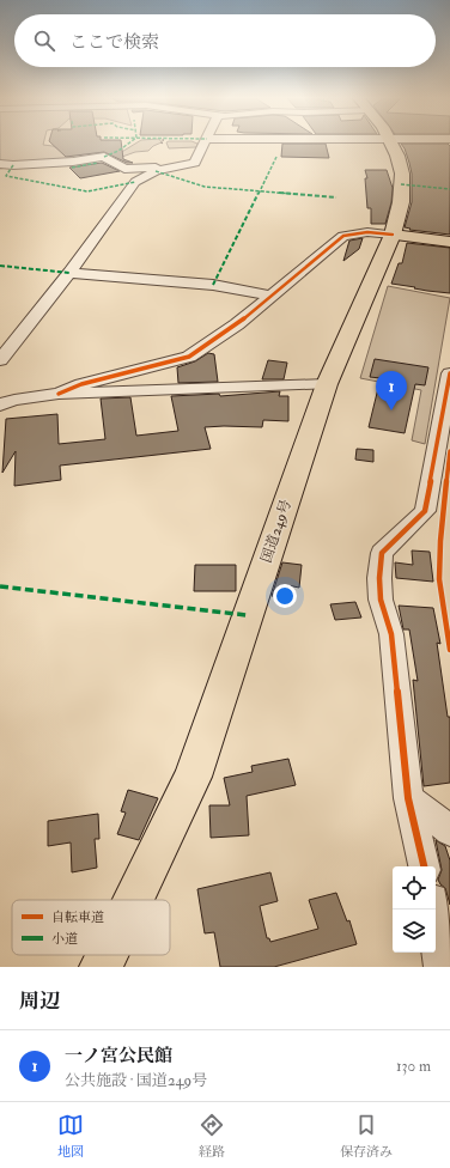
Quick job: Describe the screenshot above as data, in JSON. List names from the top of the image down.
{
  "streets": {
    "main road": ["国道249号"]
  },
  "legend": ["自転車道", "小道"],
  "page": {
    "search": "ここで検索",
    "pins": "1",
    "heading": "周辺",
    "list": [
      {
        "mark": "1",
        "name": "一ノ宮公民館",
        "note": "公共施設 · 国道249号",
        "value": "130 m"
      }
    ],
    "nav": ["地図", "経路", "保存済み"]
  }
}
